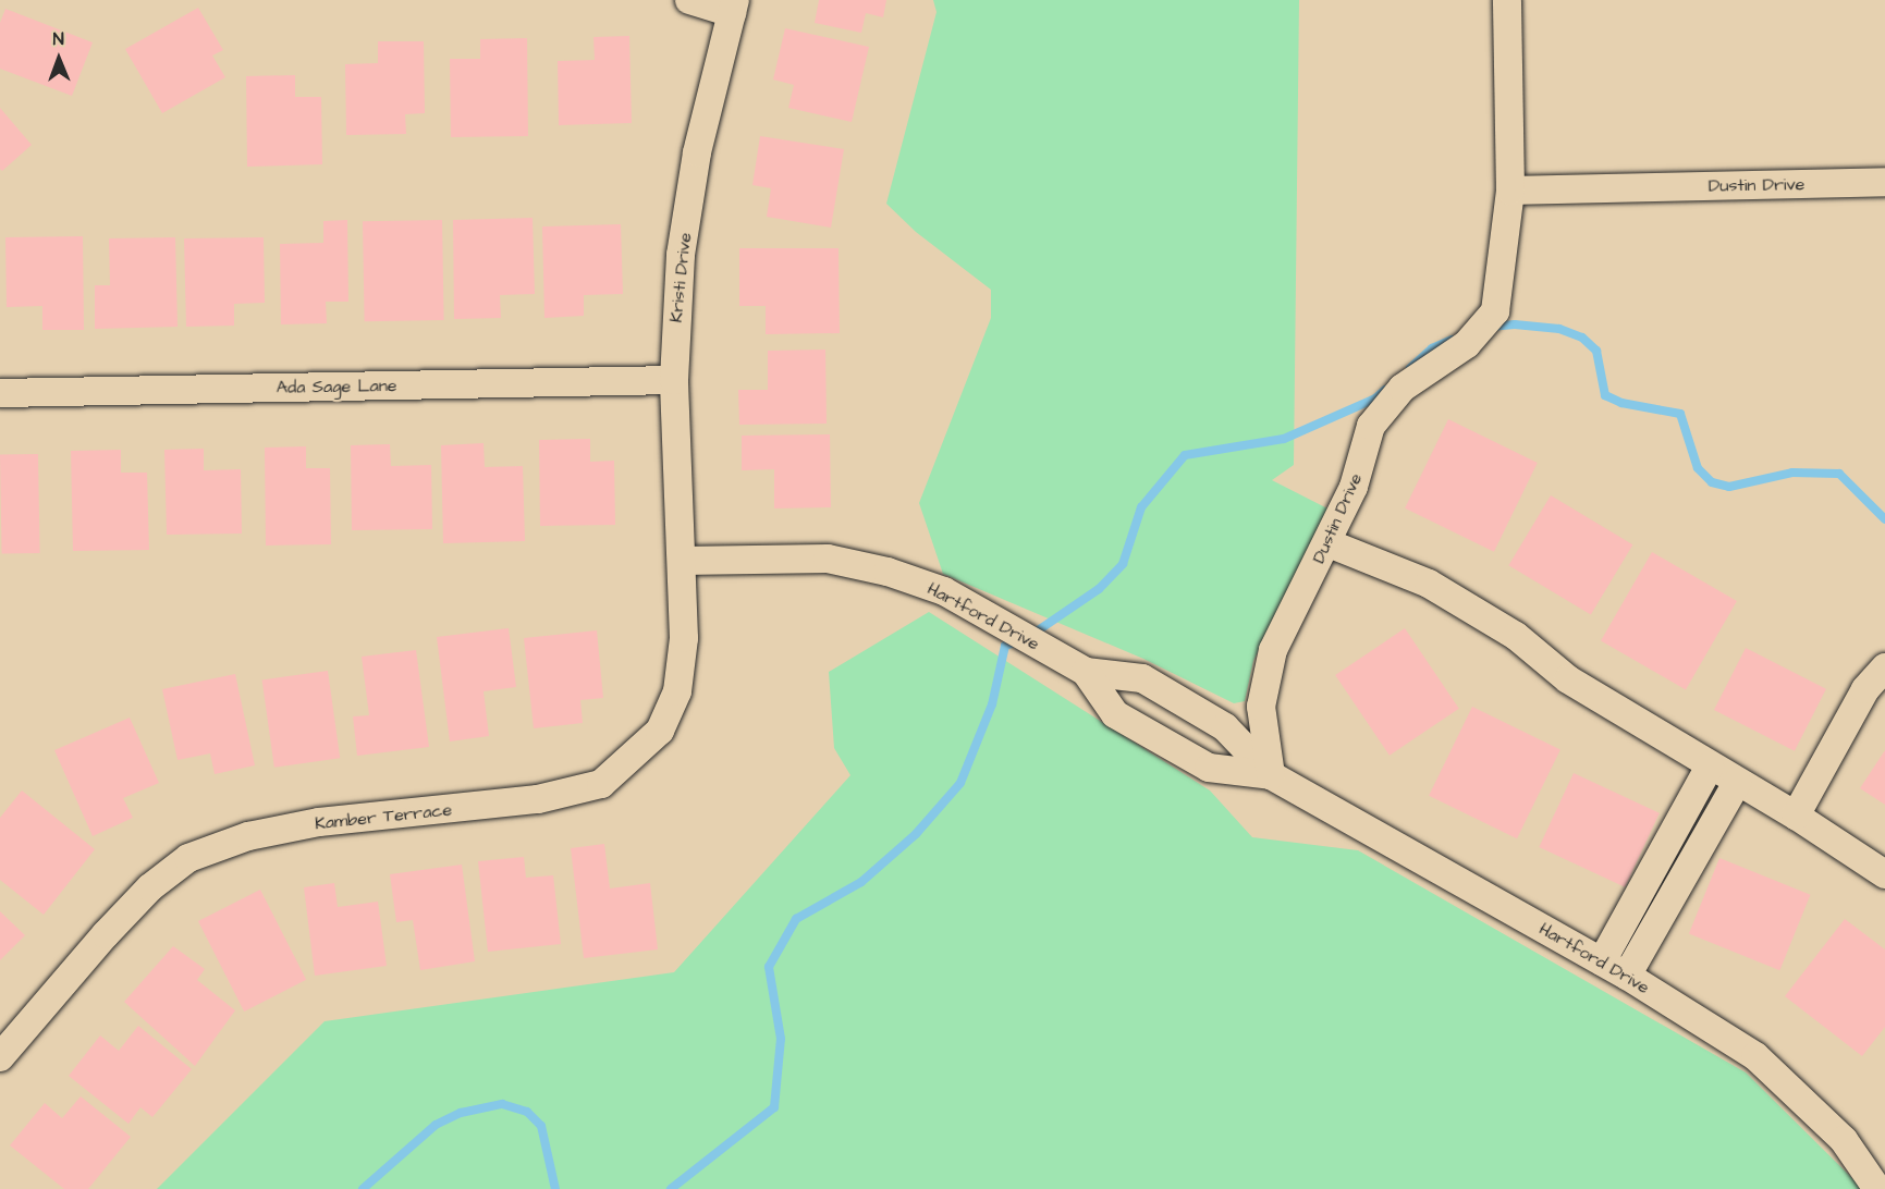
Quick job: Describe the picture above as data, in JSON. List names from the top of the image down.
{
  "streets": {
    "street": [
      "Dustin Drive",
      "Kristi Drive",
      "Ada Sage Lane",
      "Hartford Drive",
      "Kamber Terrace"
    ]
  },
  "crossings": [
    ["Dustin Drive", "Hartford Drive"],
    ["Kristi Drive", "Ada Sage Lane"],
    ["Kristi Drive", "Hartford Drive"],
    ["Kristi Drive", "Kamber Terrace"],
    ["Hartford Drive", "Kamber Terrace"]
  ],
  "north": "top"
}
